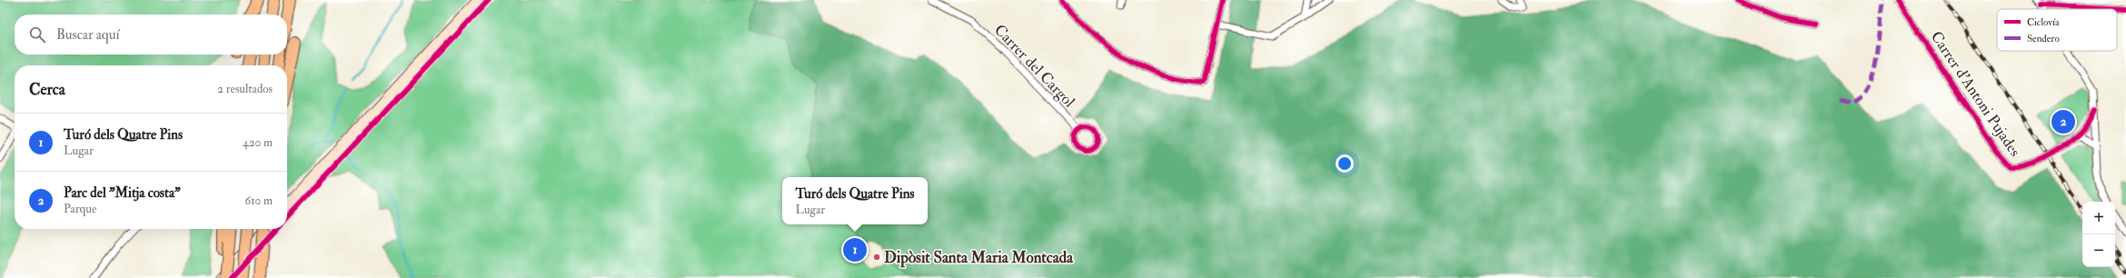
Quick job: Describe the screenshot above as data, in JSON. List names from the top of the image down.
{
  "streets": {
    "street": ["Carrer del Cargol", "Carrer d'Antoni Pujades"]
  },
  "places": ["Dipòsit Santa Maria Montcada"],
  "legend": ["Ciclovía", "Sendero"],
  "page": {
    "search": "Buscar aquí",
    "heading": ["Cerca", "2 resultados"],
    "pins": ["2", "1"],
    "list": [
      {
        "mark": "1",
        "name": "Turó dels Quatre Pins",
        "note": "Lugar",
        "value": "420 m"
      },
      {
        "mark": "2",
        "name": "Parc del \"Mitja costa\"",
        "note": "Parque",
        "value": "610 m"
      }
    ],
    "popup": ["Turó dels Quatre Pins", "Lugar"],
    "map_buttons": ["+", "−"]
  }
}
